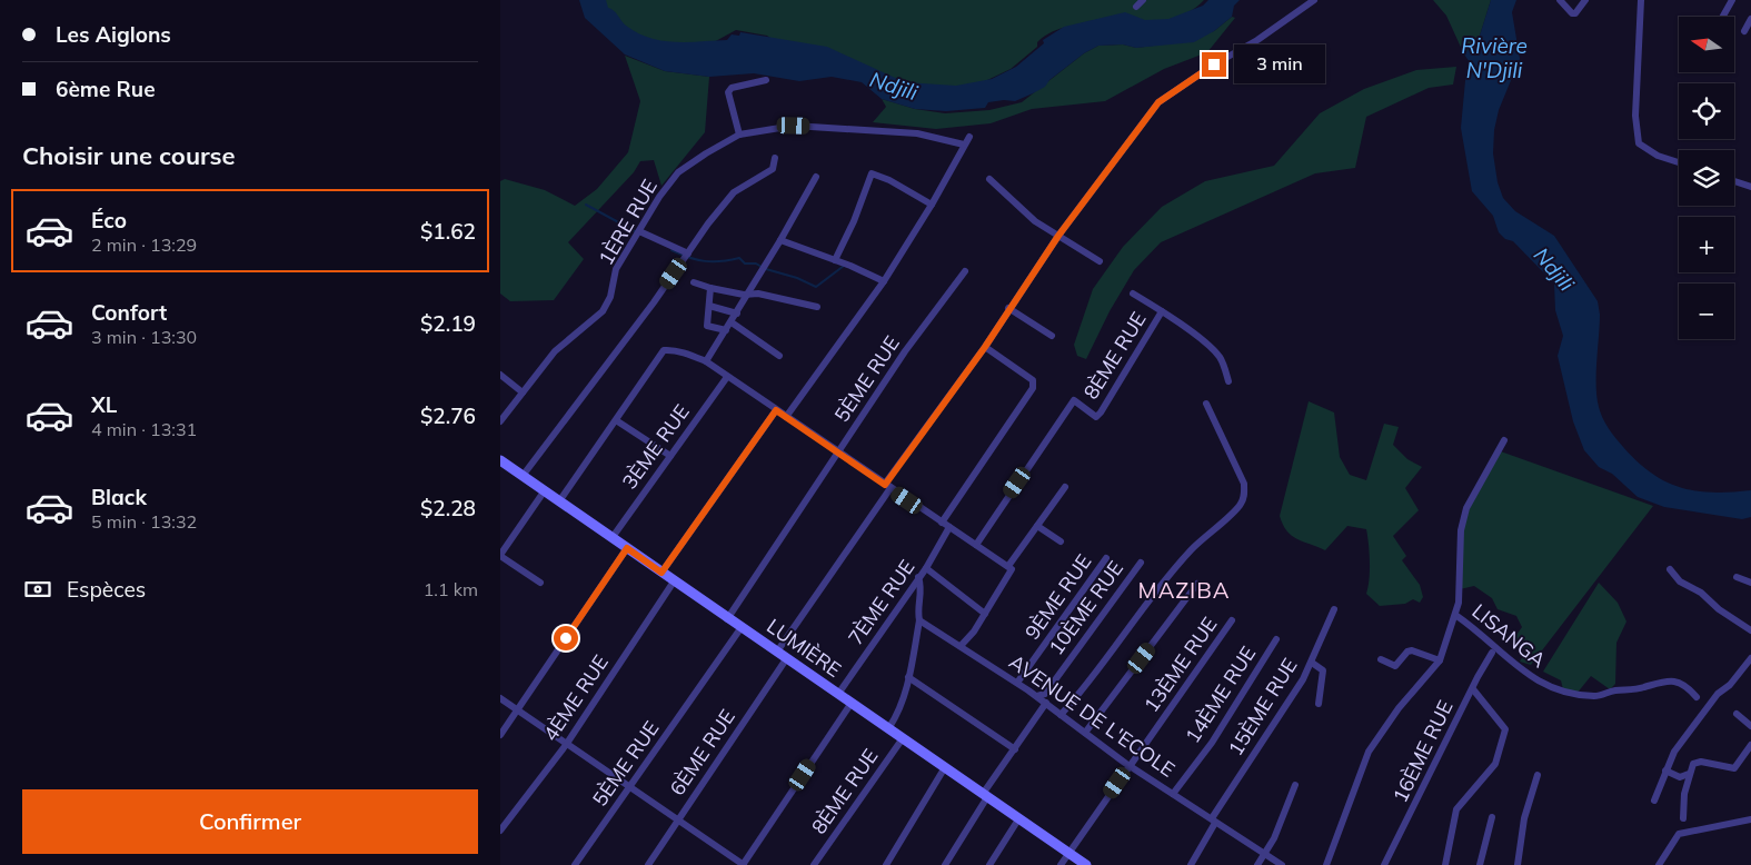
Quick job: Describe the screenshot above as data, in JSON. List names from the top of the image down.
{
  "streets": {
    "street": [
      "1ÈRE RUE",
      "8ÈME RUE",
      "5ÈME RUE",
      "3ÈME RUE",
      "9ÈME RUE",
      "7ÈME RUE",
      "10ÈME RUE",
      "LISANGA",
      "LUMIÈRE",
      "13ÈME RUE",
      "14ÈME RUE",
      "4ÈME RUE",
      "15ÈME RUE",
      "AVENUE DE L'ECOLE",
      "16ÈME RUE",
      "6ÈME RUE"
    ]
  },
  "crossings": [
    ["8ÈME RUE", "LUMIÈRE"],
    ["8ÈME RUE", "AVENUE DE L'ECOLE"],
    ["5ÈME RUE", "LUMIÈRE"],
    ["3ÈME RUE", "LUMIÈRE"],
    ["9ÈME RUE", "AVENUE DE L'ECOLE"],
    ["7ÈME RUE", "LUMIÈRE"],
    ["10ÈME RUE", "AVENUE DE L'ECOLE"],
    ["LUMIÈRE", "13ÈME RUE"],
    ["LUMIÈRE", "4ÈME RUE"],
    ["LUMIÈRE", "6ÈME RUE"],
    ["13ÈME RUE", "AVENUE DE L'ECOLE"],
    ["14ÈME RUE", "AVENUE DE L'ECOLE"],
    ["15ÈME RUE", "AVENUE DE L'ECOLE"]
  ],
  "districts": ["MAZIBA"],
  "water": ["Rivière N'Djili", "Ndjili"],
  "north": "left",
  "page": {
    "banner": ["Les Aiglons", "6ème Rue"],
    "map_buttons": ["+", "−"],
    "bubble": "3 min",
    "heading": "Choisir une course",
    "list": [
      {
        "name": "Éco",
        "note": "2 min · 13:29",
        "value": "$1.62"
      },
      {
        "name": "Confort",
        "note": "3 min · 13:30",
        "value": "$2.19"
      },
      {
        "name": "XL",
        "note": "4 min · 13:31",
        "value": "$2.76"
      },
      {
        "name": "Black",
        "note": "5 min · 13:32",
        "value": "$2.28"
      }
    ],
    "pay": ["Espèces", "1.1 km"],
    "buttons": "Confirmer"
  }
}
